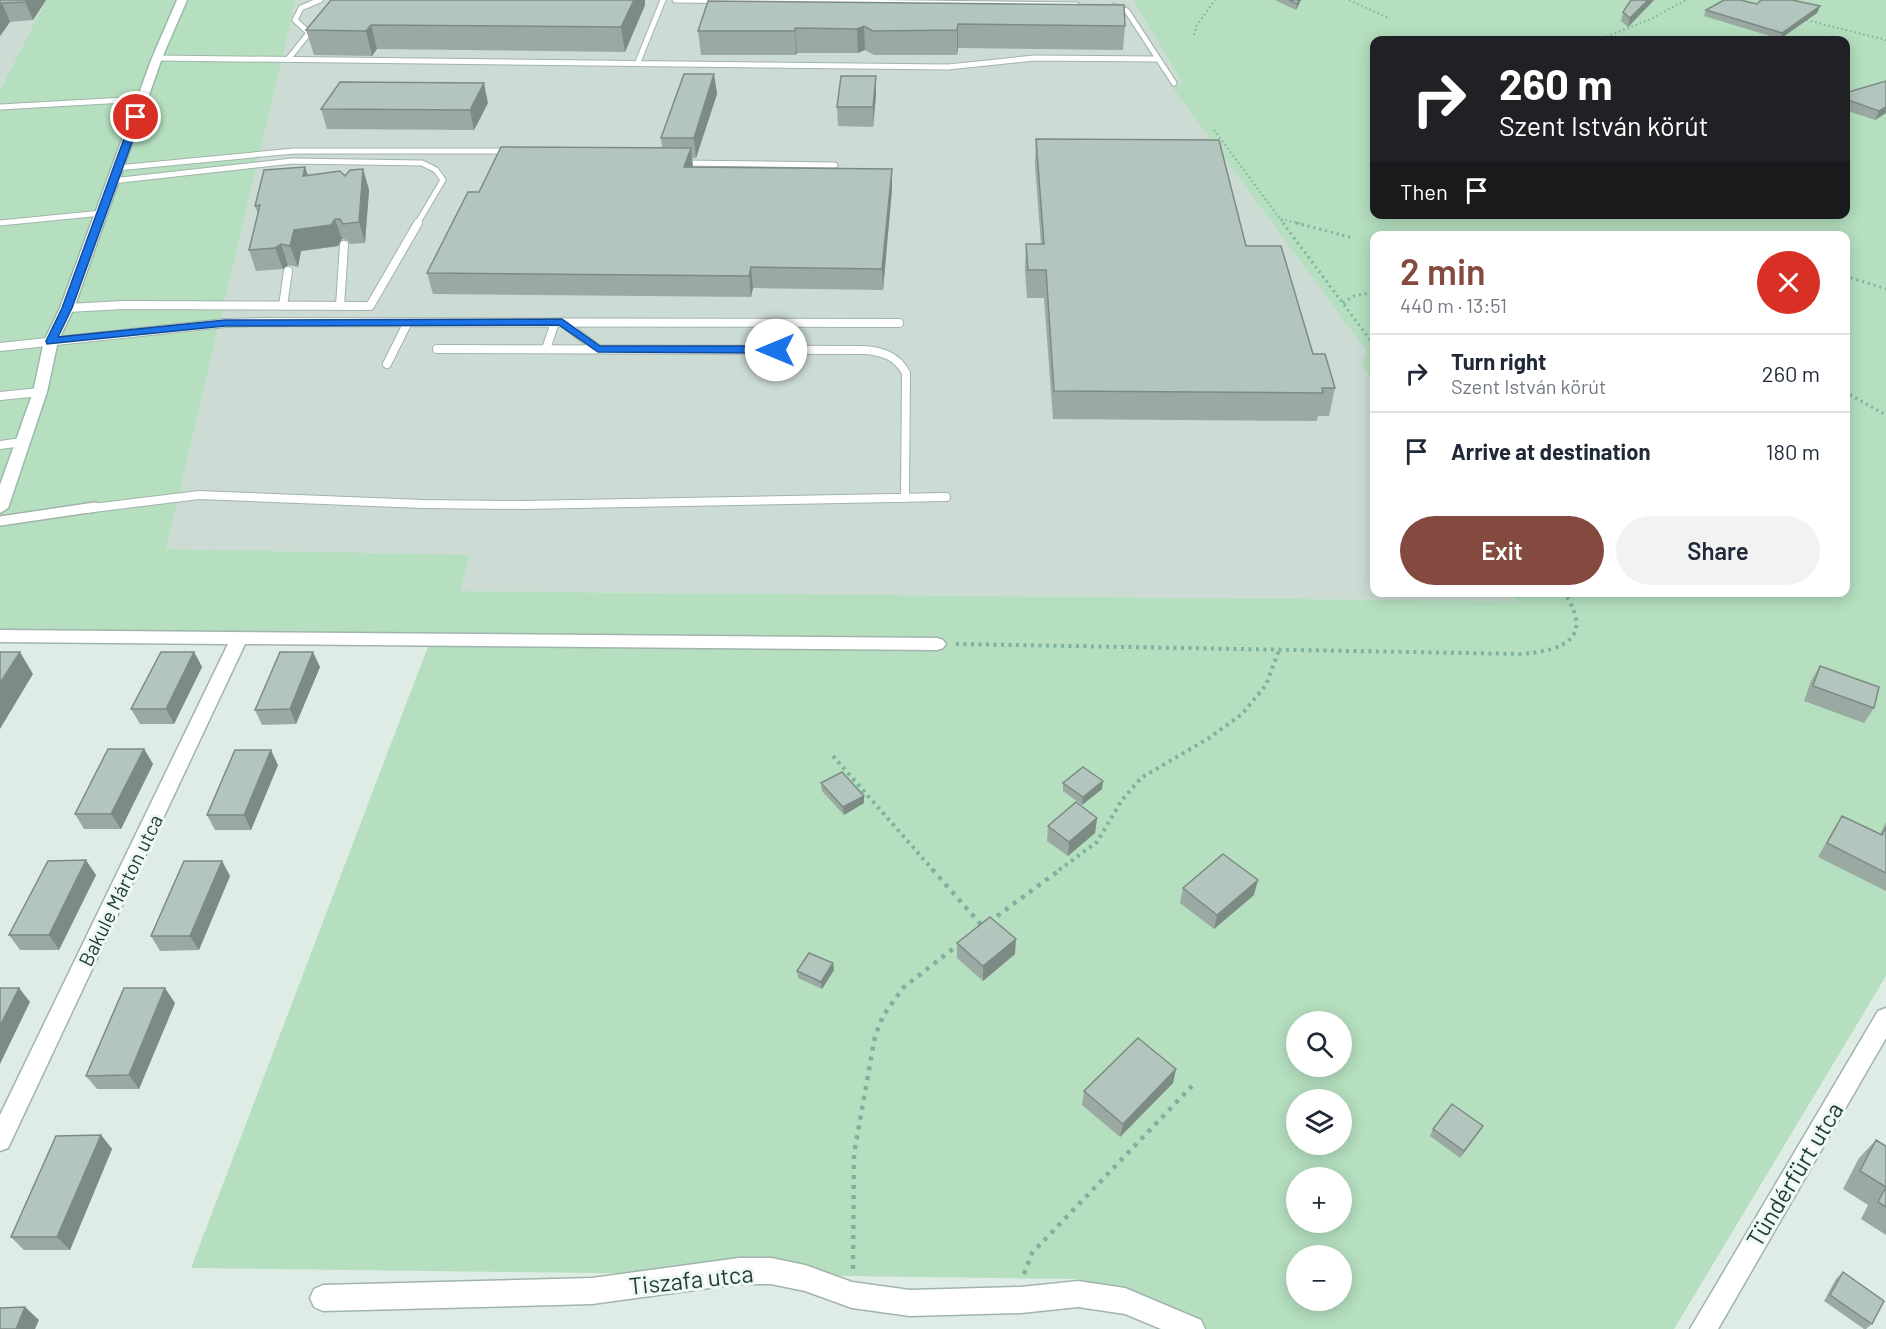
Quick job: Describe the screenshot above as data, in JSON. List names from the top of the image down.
{
  "streets": {
    "street": ["Bakule Márton utca", "Tündérfürt utca", "Tiszafa utca"]
  },
  "page": {
    "turn": ["260 m", "Szent István körút"],
    "then": "Then",
    "heading": ["2 min", "440 m · 13:51"],
    "list": [
      {
        "name": "Turn right",
        "note": "Szent István körút",
        "value": "260 m"
      },
      {
        "name": "Arrive at destination",
        "value": "180 m"
      }
    ],
    "buttons": ["Exit", "Share"],
    "map_buttons": ["+", "−"]
  }
}
